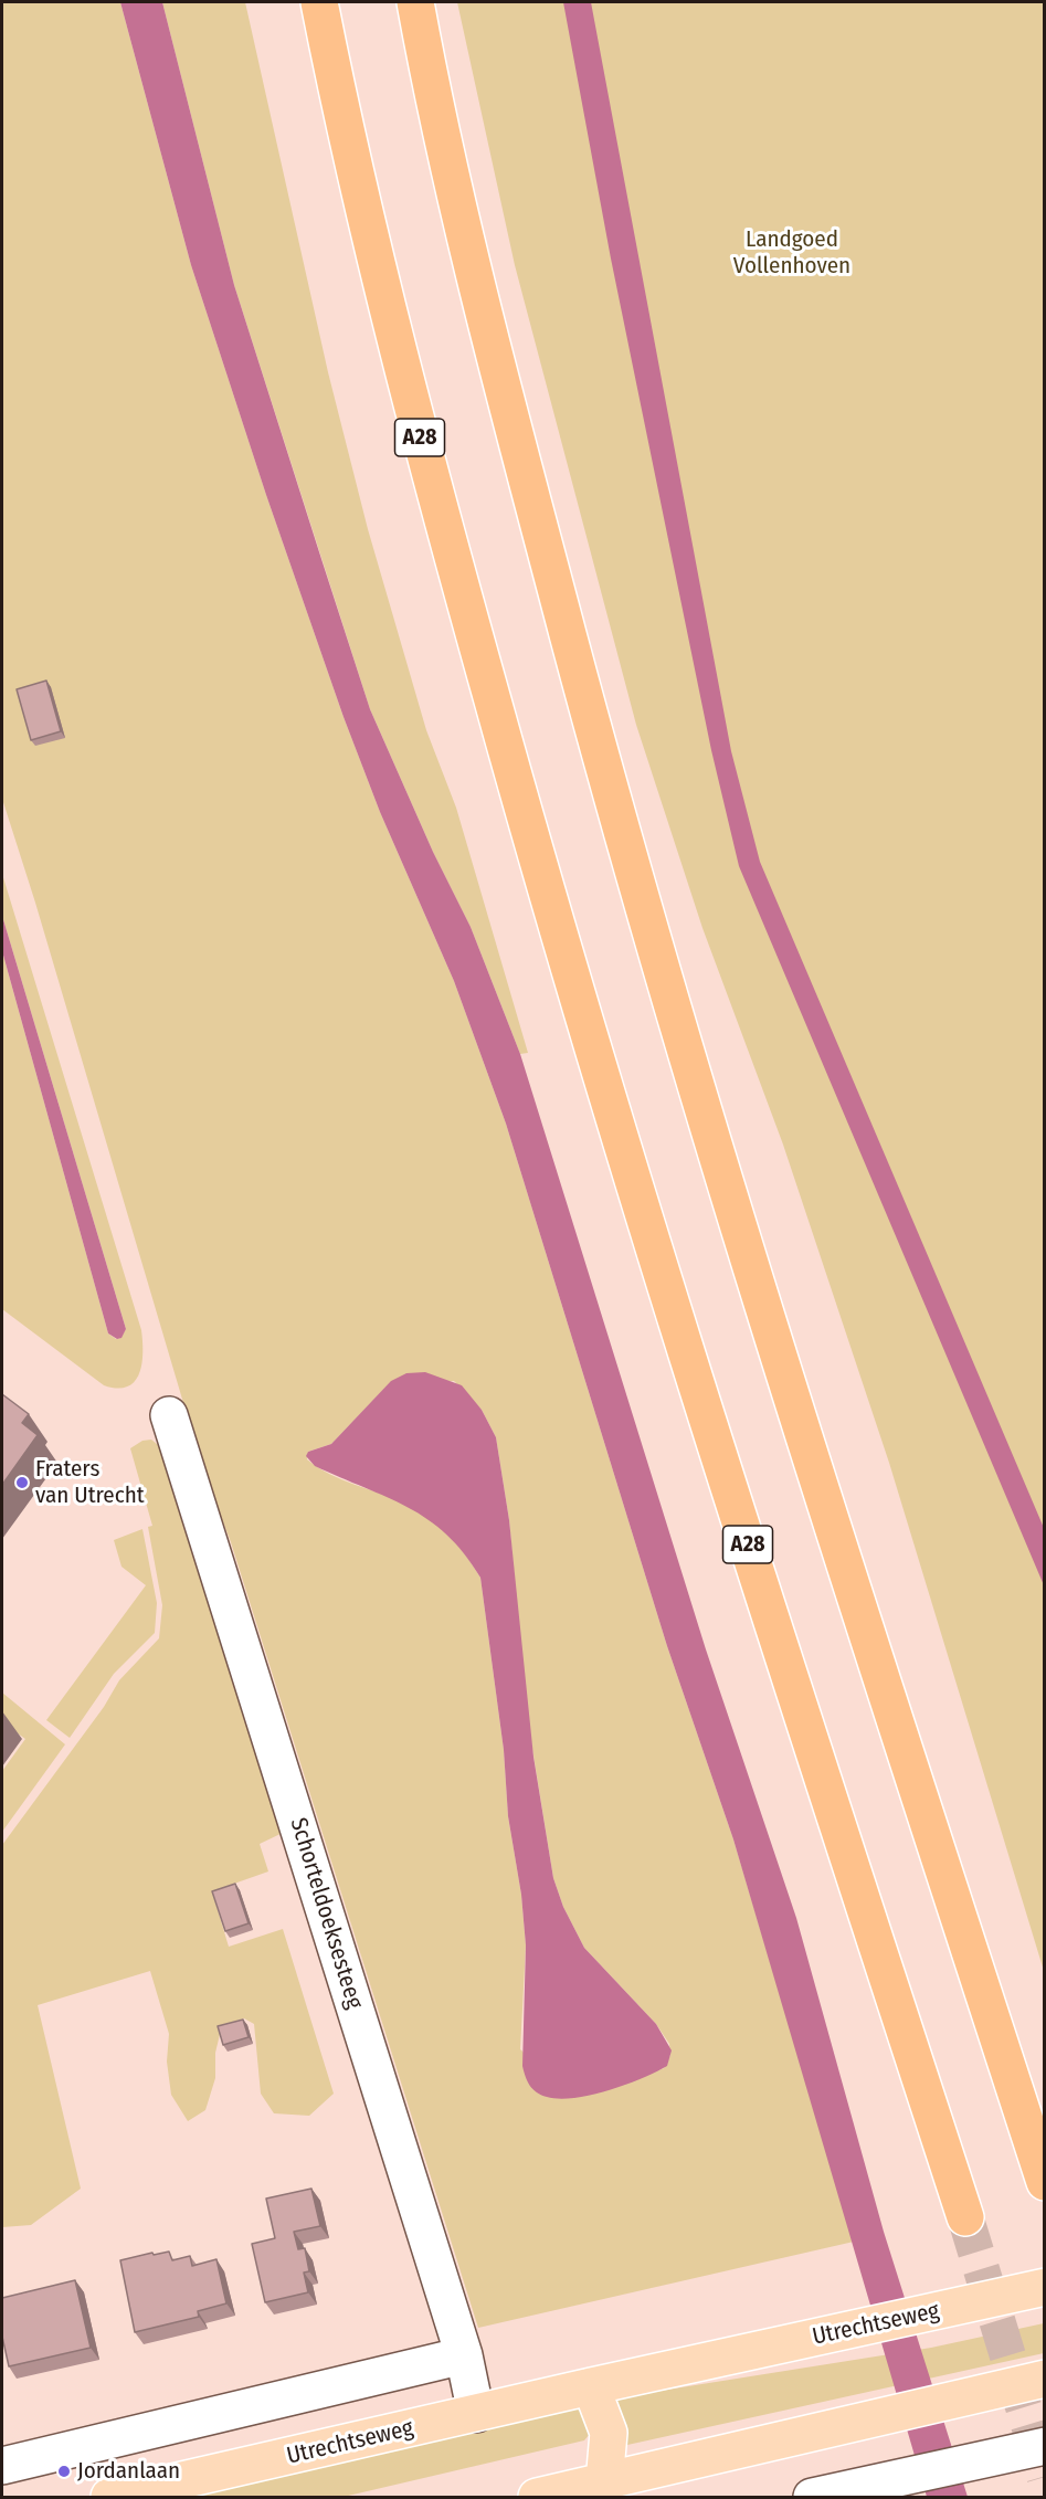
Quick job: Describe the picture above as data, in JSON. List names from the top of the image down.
{
  "streets": {
    "highway": ["A28"],
    "main road": ["Utrechtseweg"],
    "street": ["Schorteldoeksesteeg"]
  },
  "crossings": [
    ["Schorteldoeksesteeg", "Utrechtseweg"]
  ],
  "parks": ["Landgoed Vollenhoven"],
  "places": ["Fraters van Utrecht", "Jordanlaan"]
}
